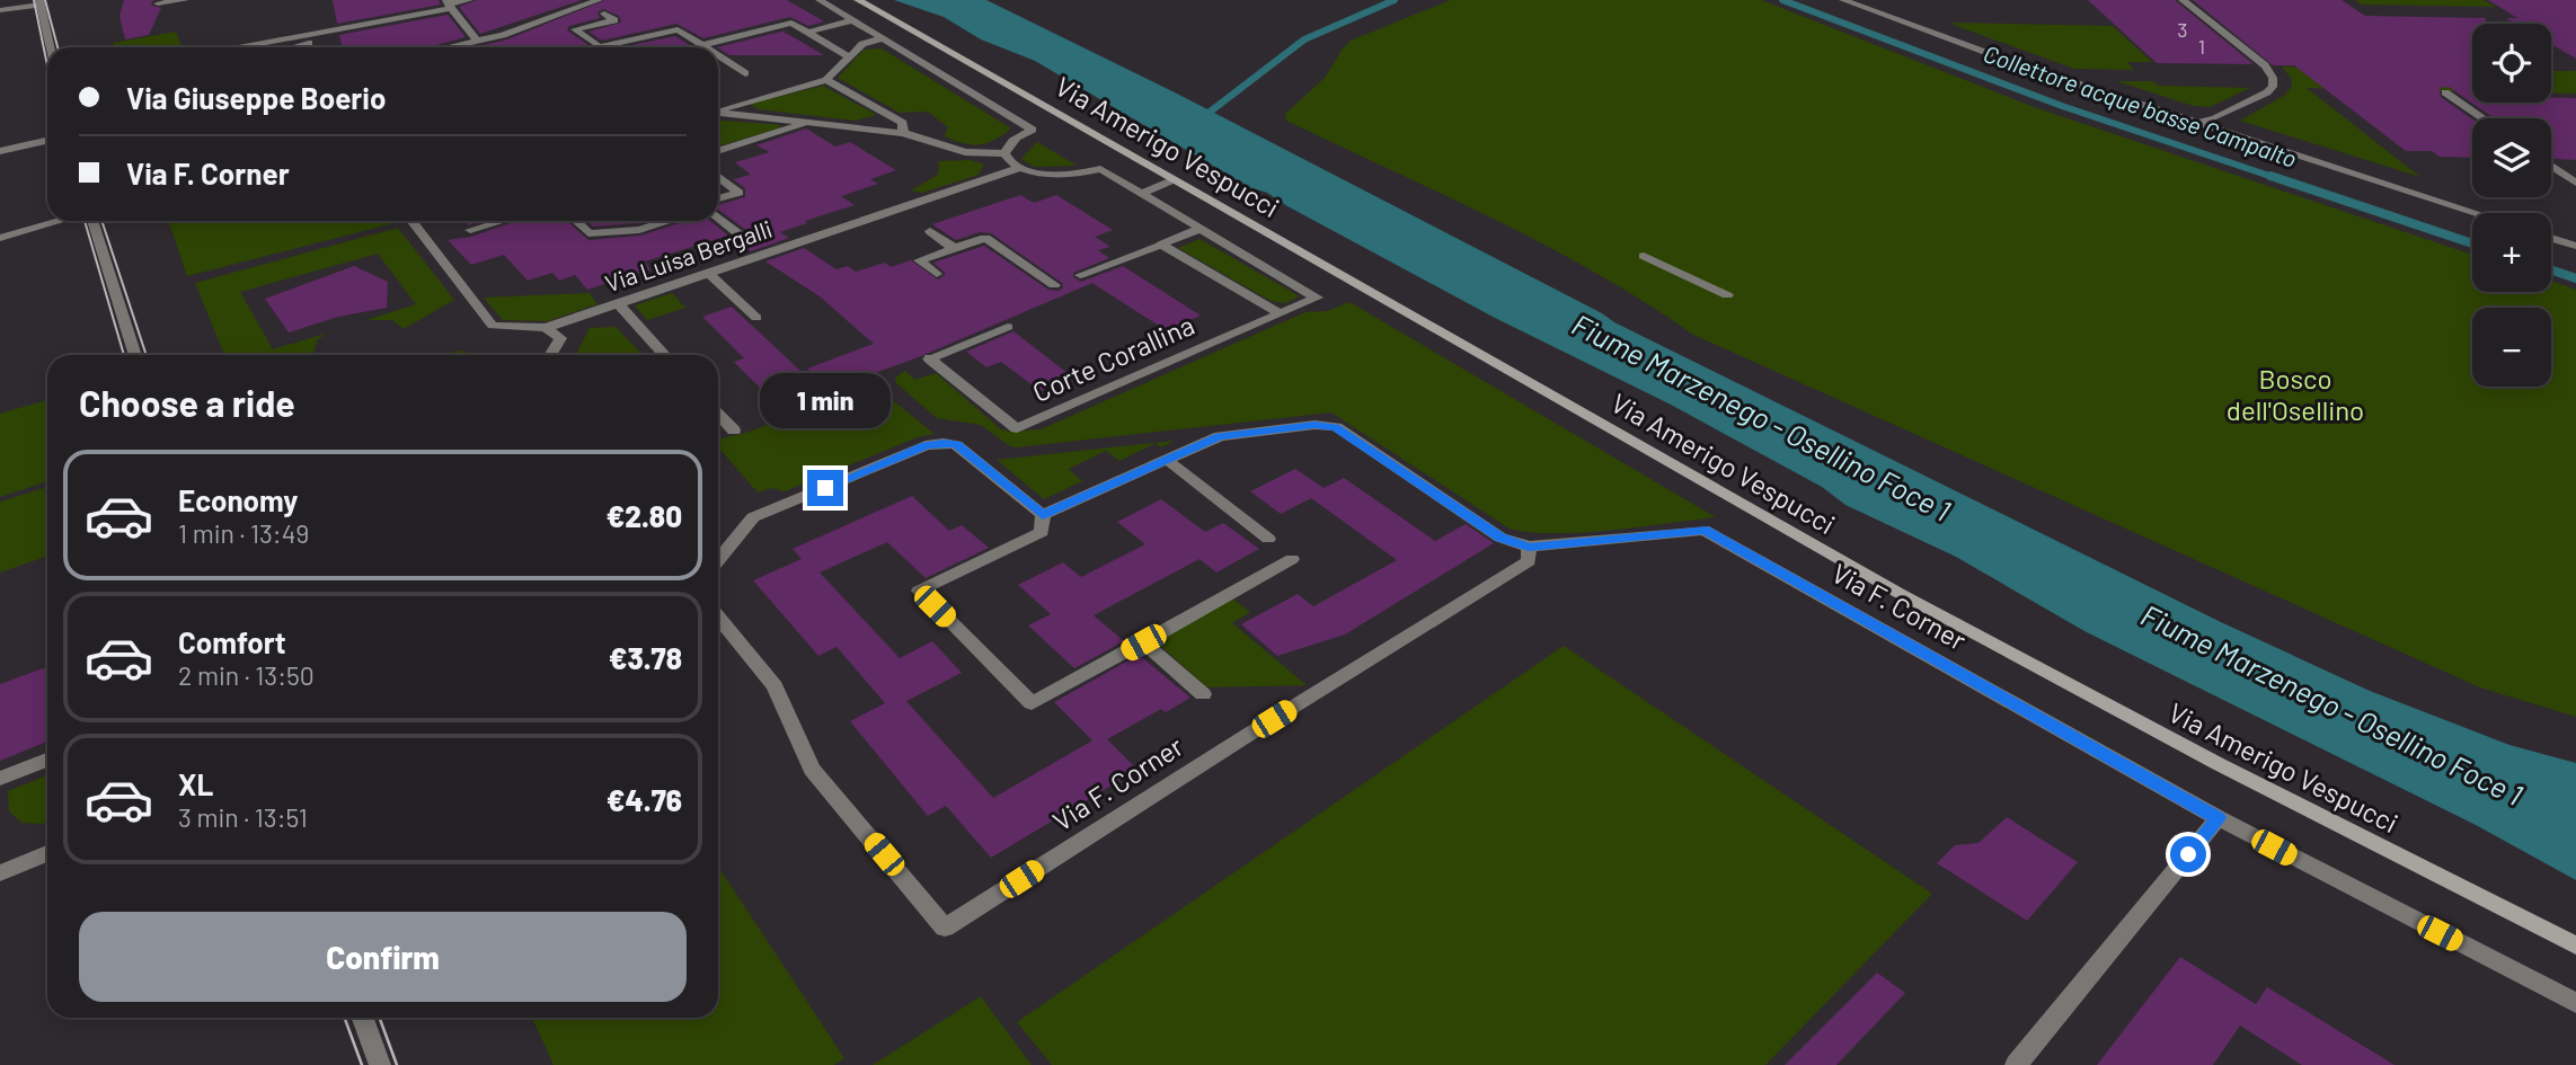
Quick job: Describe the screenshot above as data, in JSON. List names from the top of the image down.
{
  "streets": {
    "main road": ["Via Amerigo Vespucci"],
    "street": ["Via Luisa Bergalli", "Corte Corallina", "Via F. Corner"]
  },
  "water": ["Collettore acque basse Campalto", "Fiume Marzenego - Osellino Foce 1"],
  "parks": ["Bosco dell'Osellino"],
  "house_numbers": ["3", "1"],
  "page": {
    "map_buttons": ["+", "−"],
    "banner": ["Via Giuseppe Boerio", "Via F. Corner"],
    "heading": "Choose a ride",
    "bubble": "1 min",
    "list": [
      {
        "name": "Economy",
        "note": "1 min · 13:49",
        "value": "€2.80"
      },
      {
        "name": "Comfort",
        "note": "2 min · 13:50",
        "value": "€3.78"
      },
      {
        "name": "XL",
        "note": "3 min · 13:51",
        "value": "€4.76"
      }
    ],
    "buttons": "Confirm"
  }
}
